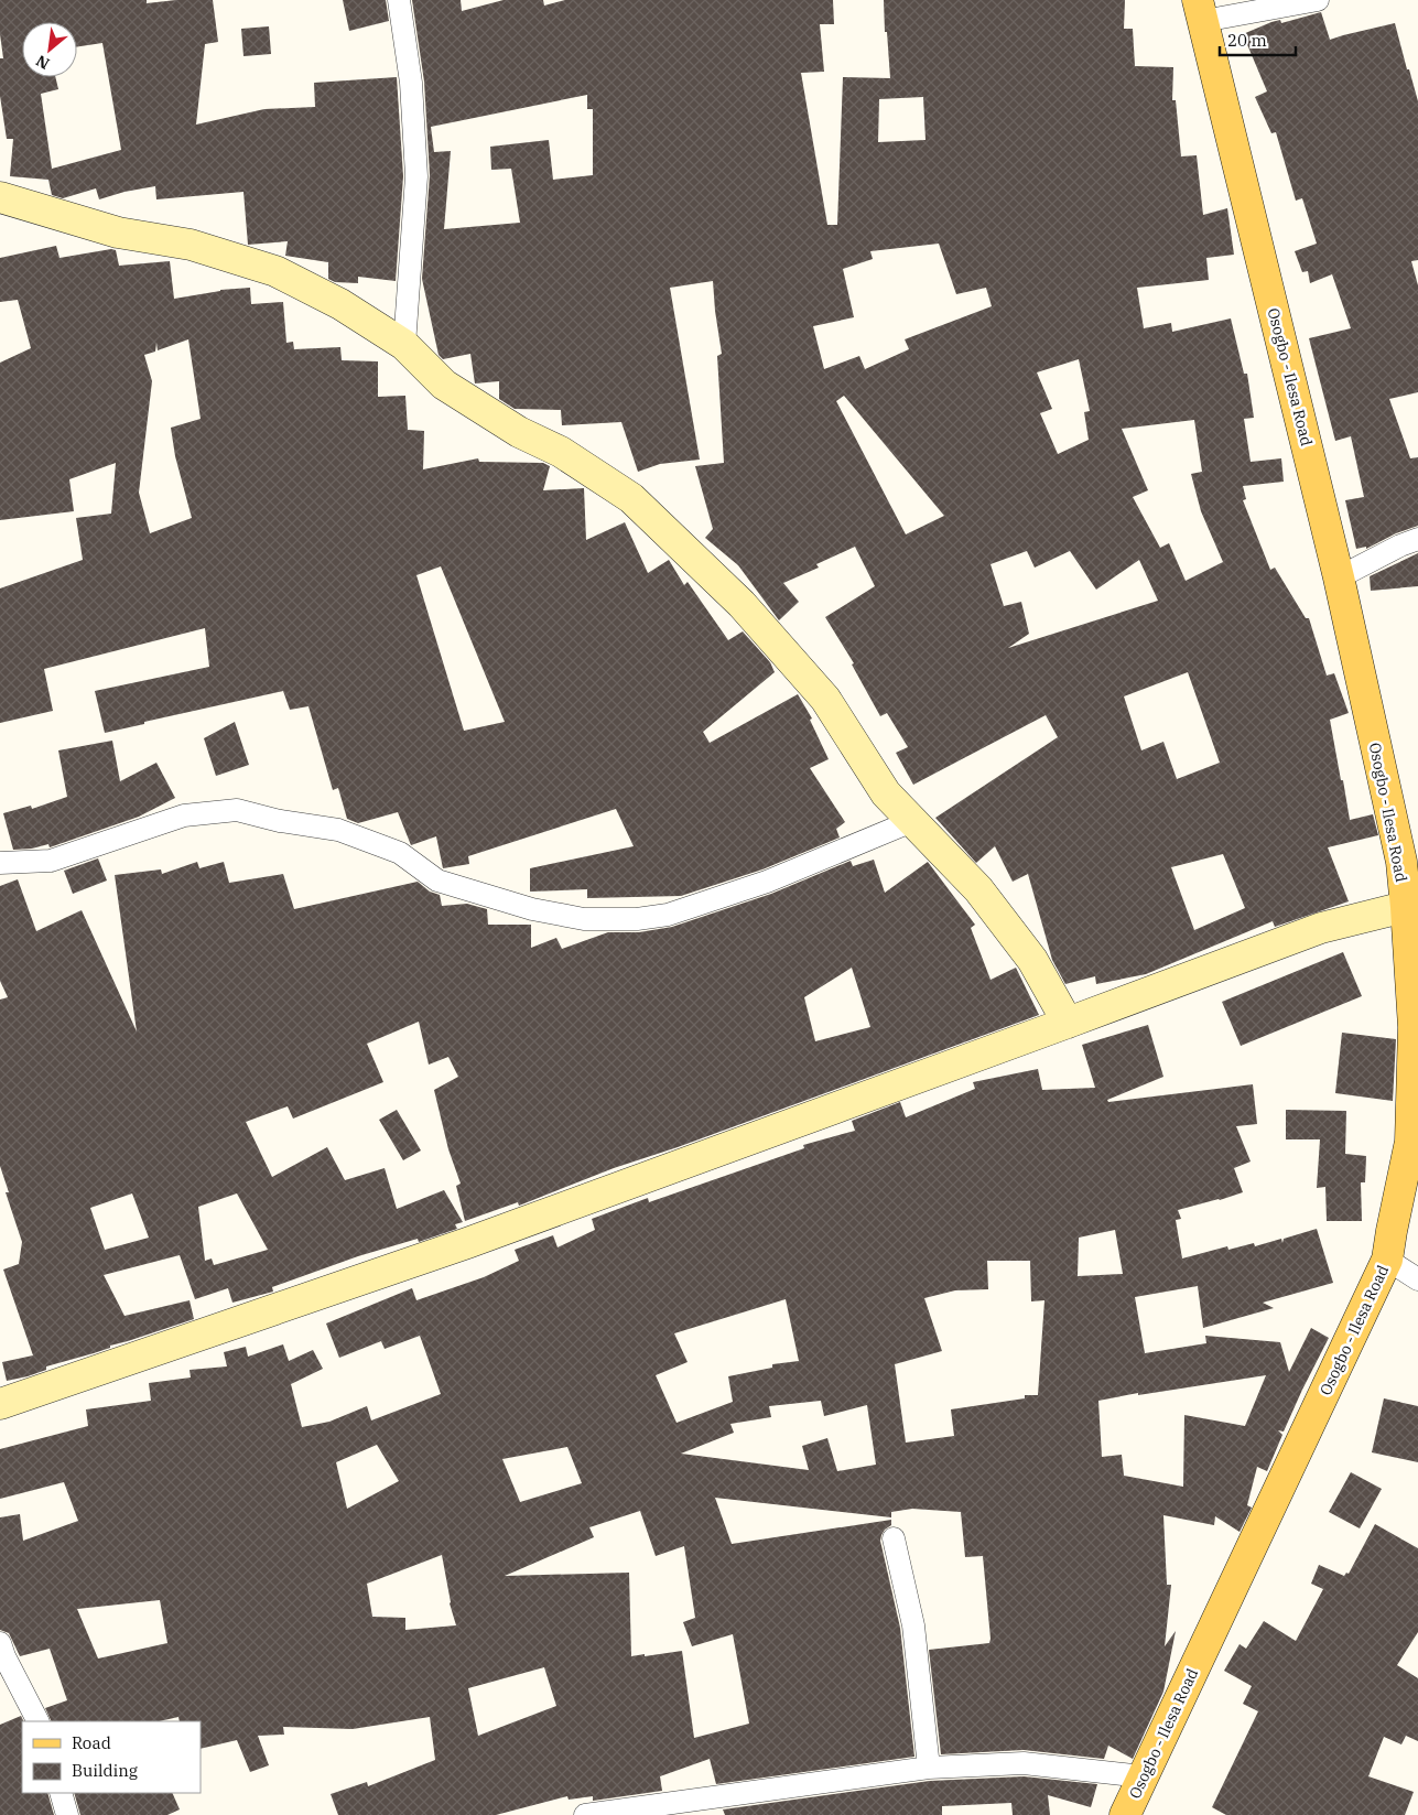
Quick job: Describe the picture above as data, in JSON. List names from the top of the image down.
{
  "streets": {
    "main road": ["Osogbo - Ilesa Road"]
  },
  "legend": ["Road", "Building"],
  "scale_bar": "20 m",
  "north": "bottom left"
}
